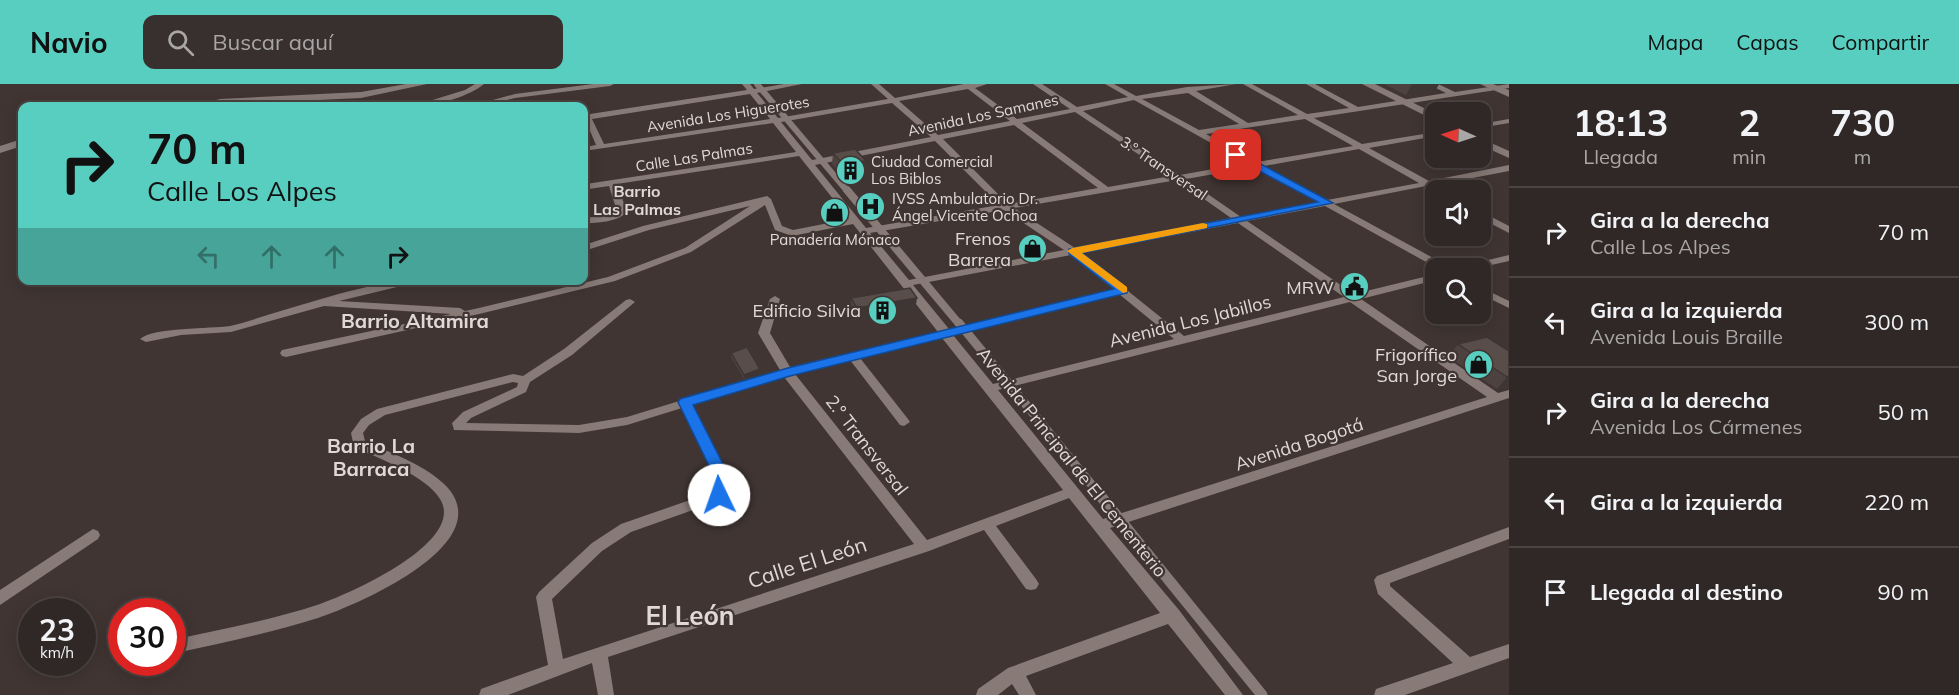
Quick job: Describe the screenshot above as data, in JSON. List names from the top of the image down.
{
  "streets": {
    "street": [
      "Avenida Los Higuerotes",
      "Avenida Los Samanes",
      "Calle Las Palmas",
      "3.° Transversal",
      "Avenida Los Jabillos",
      "Avenida Bogotá",
      "2.° Transversal",
      "Avenida Principal de El Cementerio",
      "Calle El León"
    ]
  },
  "crossings": [
    ["Avenida Los Higuerotes", "Avenida Principal de El Cementerio"],
    ["Avenida Los Samanes", "Calle Las Palmas"],
    ["Avenida Los Samanes", "3.° Transversal"],
    ["Avenida Los Samanes", "Avenida Principal de El Cementerio"],
    ["Calle Las Palmas", "Avenida Principal de El Cementerio"],
    ["3.° Transversal", "Avenida Los Jabillos"],
    ["3.° Transversal", "Avenida Bogotá"],
    ["Avenida Los Jabillos", "Avenida Principal de El Cementerio"],
    ["Avenida Bogotá", "Avenida Principal de El Cementerio"],
    ["2.° Transversal", "Calle El León"],
    ["Avenida Principal de El Cementerio", "Calle El León"]
  ],
  "districts": [
    "Barrio Las Palmas",
    "Barrio Altamira",
    "Barrio La Barraca",
    "El León"
  ],
  "places": {
    "building": ["Ciudad Comercial Los Biblos", "Edificio Silvia"],
    "hospital": ["IVSS Ambulatorio Dr. Ángel Vicente Ochoa"],
    "shop": ["Panadería Mónaco", "Frenos Barrera", "Frigorífico San Jorge"],
    "public building": ["MRW"]
  },
  "north": "left",
  "page": {
    "header": "Navio",
    "search": "Buscar aquí",
    "nav": ["Mapa", "Capas", "Compartir"],
    "eta": [
      "18:13",
      "Llegada",
      "2",
      "min",
      "730",
      "m"
    ],
    "turn": ["70 m", "Calle Los Alpes"],
    "list": [
      {
        "name": "Gira a la derecha",
        "note": "Calle Los Alpes",
        "value": "70 m"
      },
      {
        "name": "Gira a la izquierda",
        "note": "Avenida Louis Braille",
        "value": "300 m"
      },
      {
        "name": "Gira a la derecha",
        "note": "Avenida Los Cármenes",
        "value": "50 m"
      },
      {
        "name": "Gira a la izquierda",
        "value": "220 m"
      },
      {
        "name": "Llegada al destino",
        "value": "90 m"
      }
    ],
    "speed": "23 km/h",
    "limit": "30"
  }
}
